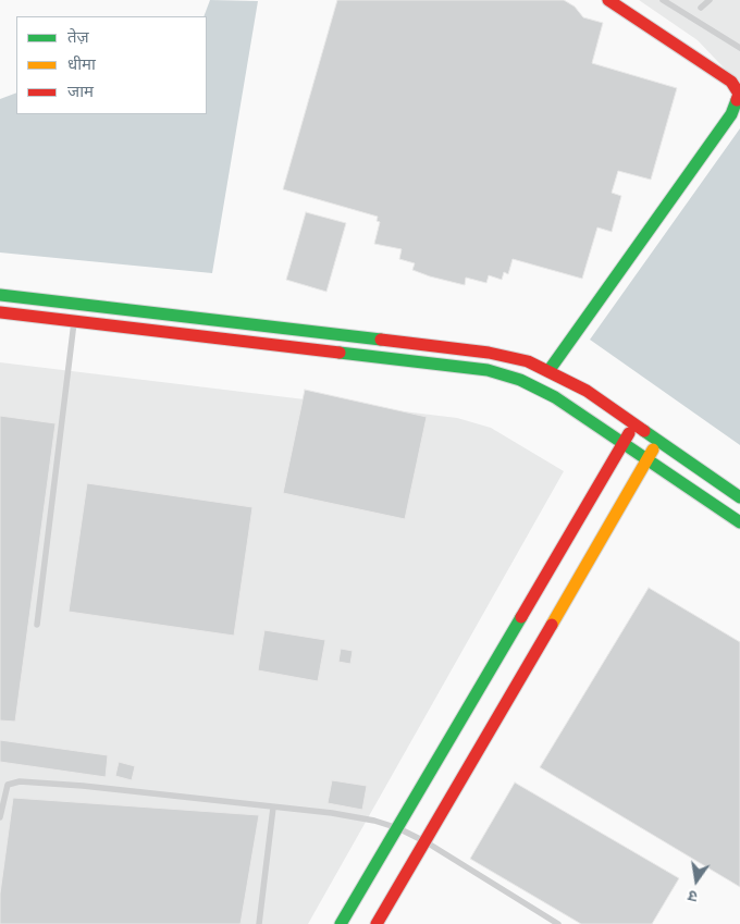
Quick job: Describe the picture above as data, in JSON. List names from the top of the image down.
{
  "legend": ["तेज़", "धीमा", "जाम"],
  "north": "bottom"
}
